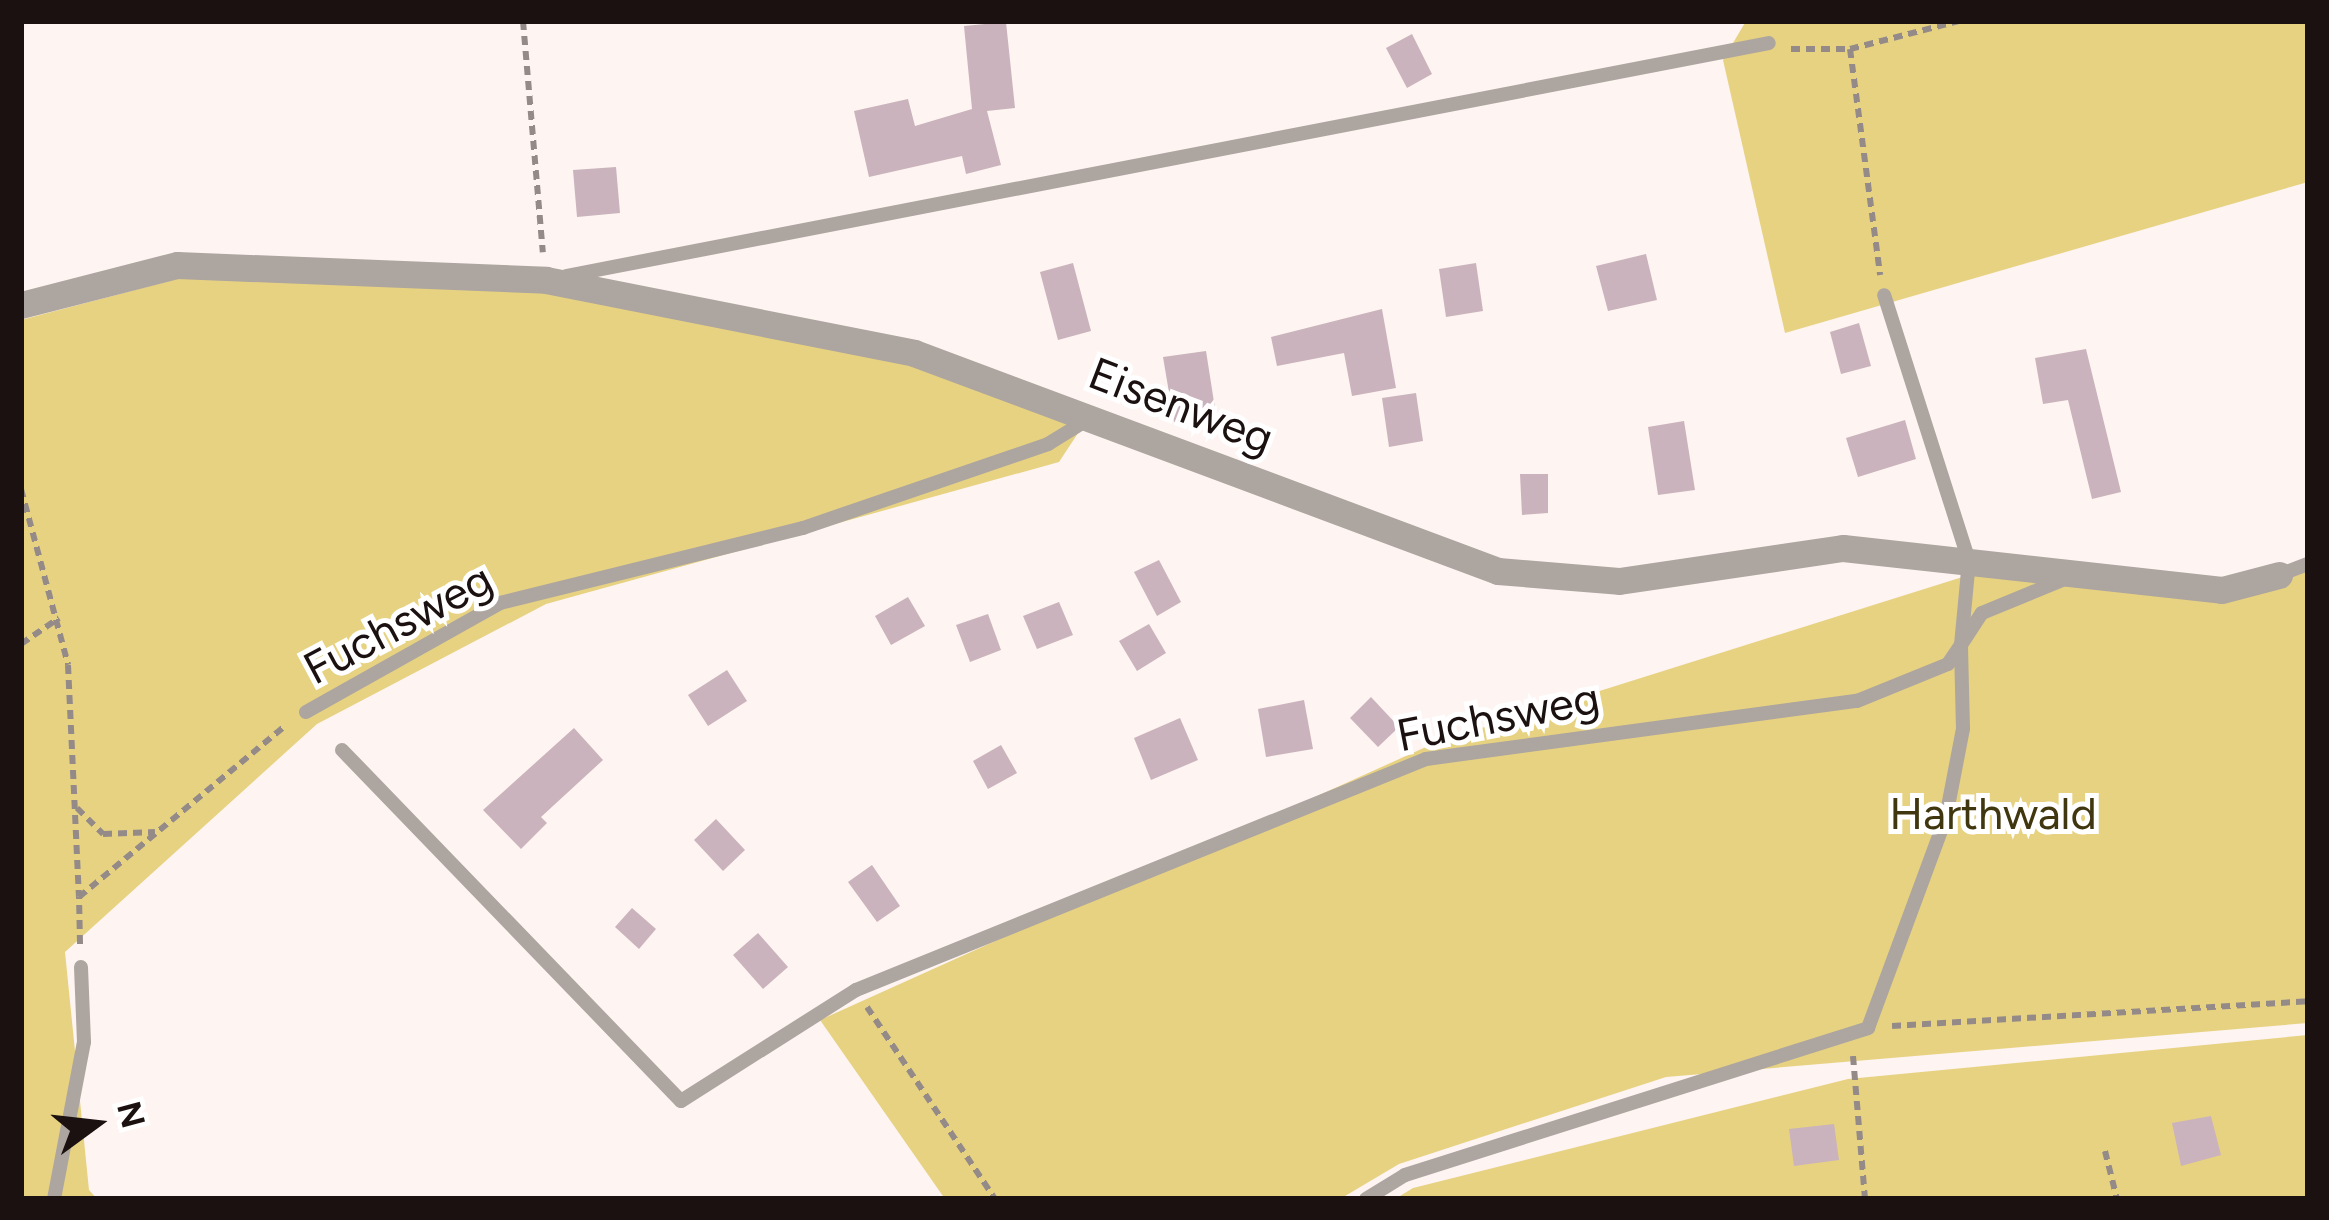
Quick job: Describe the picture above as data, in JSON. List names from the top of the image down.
{
  "streets": {
    "street": ["Eisenweg"],
    "lane": ["Fuchsweg"]
  },
  "crossings": [
    ["Eisenweg", "Fuchsweg"]
  ],
  "parks": ["Harthwald"],
  "north": "right"
}
